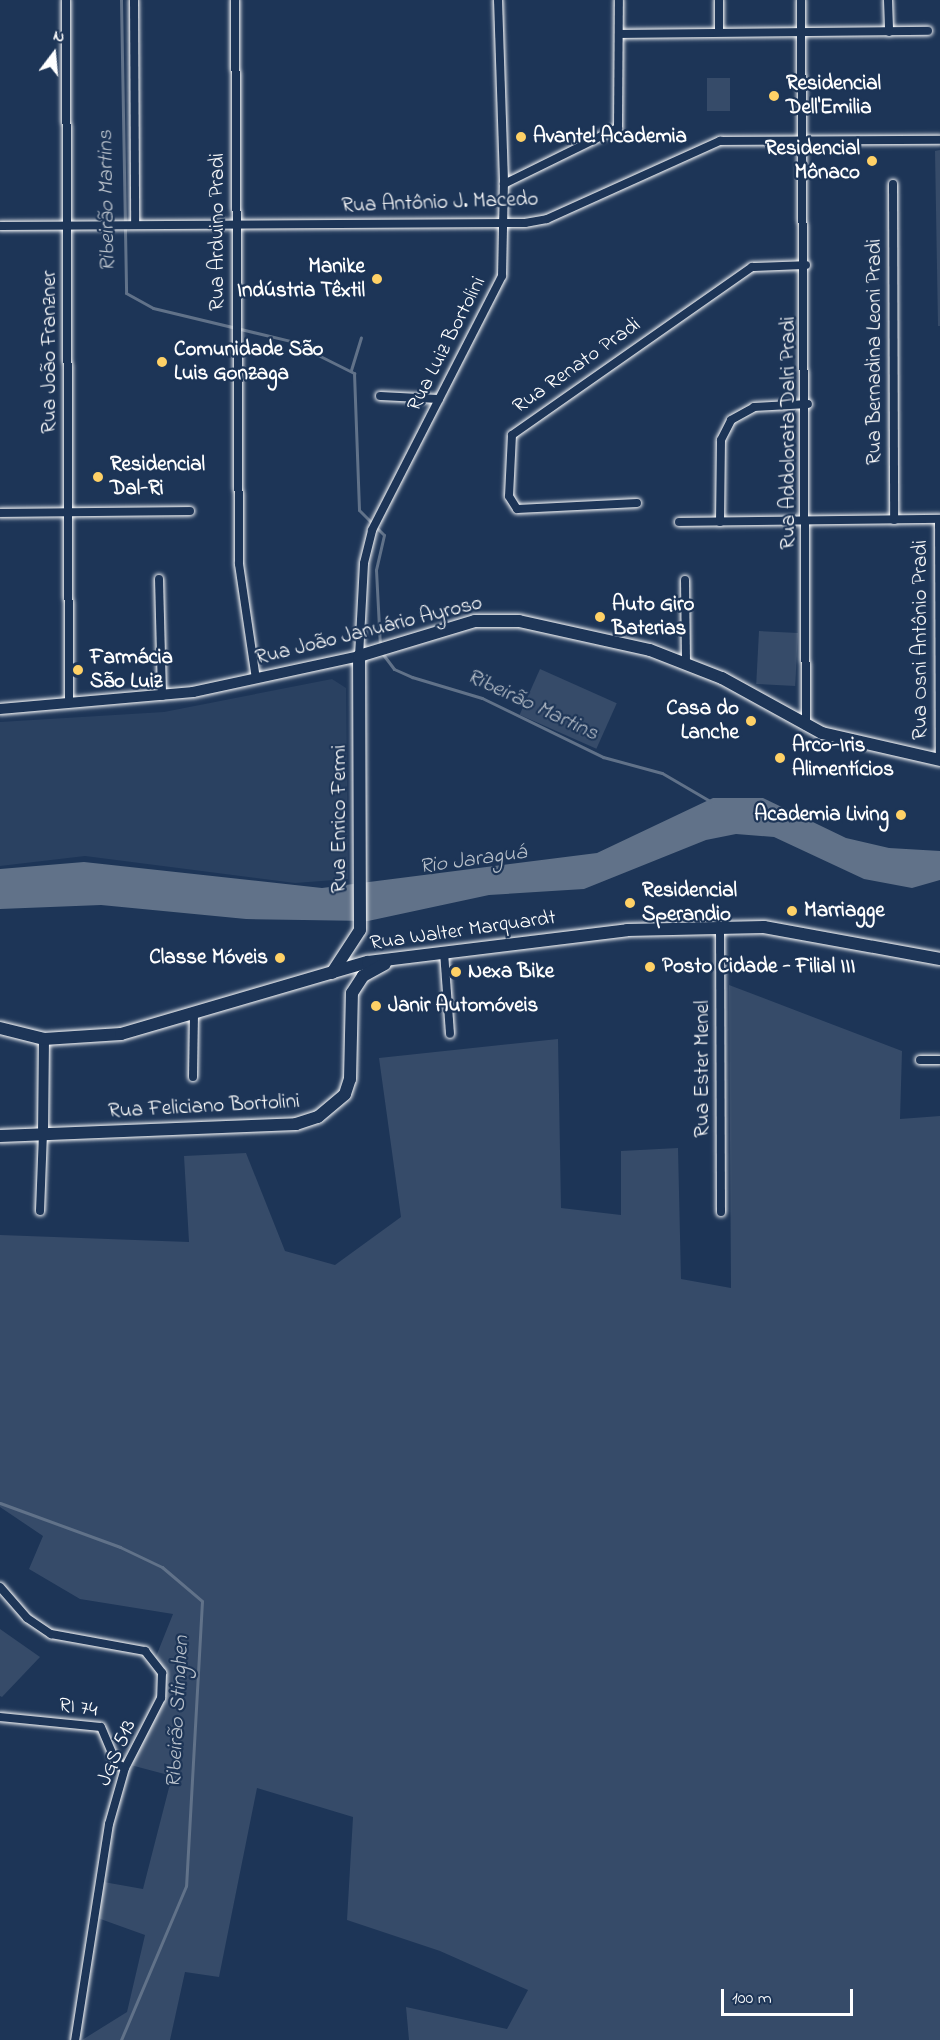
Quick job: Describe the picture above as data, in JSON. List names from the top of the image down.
{
  "streets": {
    "main road": [
      "Rua João Januário Ayroso",
      "Rua Enrico Fermi",
      "Rua Walter Marquardt",
      "Rua Feliciano Bortolini"
    ],
    "street": [
      "Rua Antônio J. Macedo",
      "Rua Arduino Pradi",
      "Rua Luiz Bortolini",
      "Rua João Franzner",
      "Rua Bernadina Leoni Pradi",
      "Rua Renato Pradi",
      "Rua Addolorata Dalri Pradi",
      "Rua Osni Antônio Pradi",
      "Rua Ester Menel",
      "RI 74",
      "JGS 513"
    ]
  },
  "crossings": [
    ["Rua Antônio J. Macedo", "Rua Arduino Pradi"],
    ["Rua Antônio J. Macedo", "Rua Luiz Bortolini"],
    ["Rua Antônio J. Macedo", "Rua João Franzner"],
    ["Rua Antônio J. Macedo", "Rua Addolorata Dalri Pradi"],
    ["Rua Arduino Pradi", "Rua João Januário Ayroso"],
    ["Rua Luiz Bortolini", "Rua João Januário Ayroso"],
    ["Rua Luiz Bortolini", "Rua Enrico Fermi"],
    ["Rua João Franzner", "Rua João Januário Ayroso"],
    ["Rua Renato Pradi", "Rua Addolorata Dalri Pradi"],
    ["Rua Addolorata Dalri Pradi", "Rua João Januário Ayroso"],
    ["Rua João Januário Ayroso", "Rua Osni Antônio Pradi"],
    ["Rua João Januário Ayroso", "Rua Enrico Fermi"],
    ["Rua Enrico Fermi", "Rua Walter Marquardt"],
    ["Rua Walter Marquardt", "Rua Ester Menel"],
    ["RI 74", "JGS 513"]
  ],
  "water": ["Ribeirão Martins", "Rio Jaraguá", "Ribeirão Stinghen"],
  "places": [
    "Residencial Dell'Emilia",
    "Avante! Academia",
    "Residencial Mônaco",
    "Manike Indústria Têxtil",
    "Comunidade São Luis Gonzaga",
    "Residencial Dal-Ri",
    "Auto Giro Baterias",
    "Farmácia São Luiz",
    "Casa do Lanche",
    "Arco-Iris Alimentícios",
    "Academia Living",
    "Residencial Sperandio",
    "Marriagge",
    "Classe Móveis",
    "Posto Cidade - Filial III",
    "Nexa Bike",
    "Janir Automóveis"
  ],
  "scale_bar": "100 m",
  "north": "top"
}
